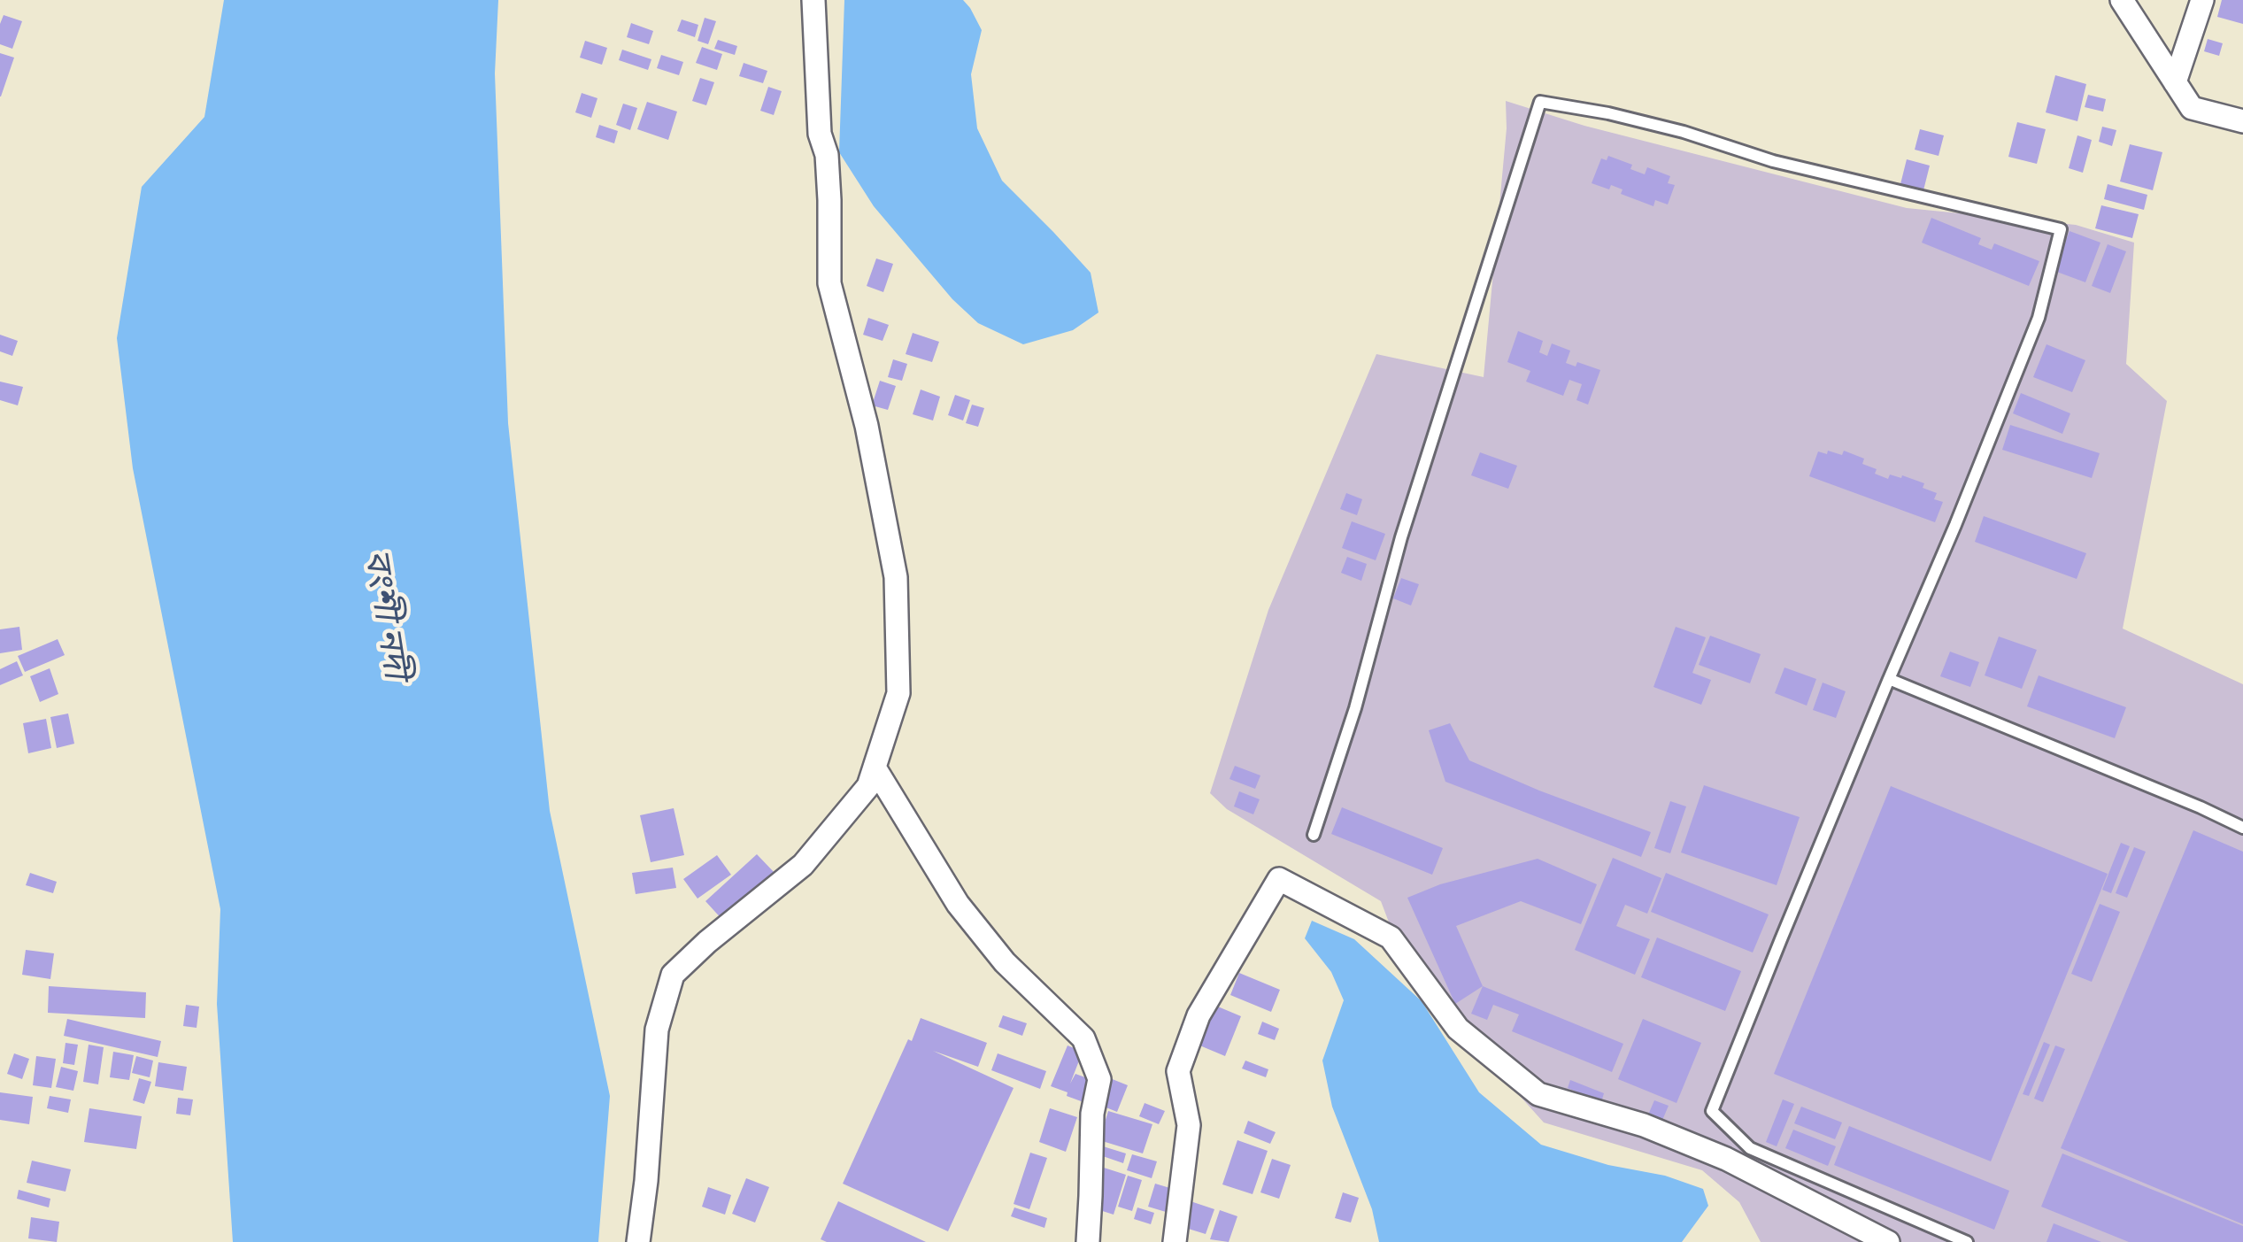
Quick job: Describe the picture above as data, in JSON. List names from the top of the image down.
{
  "water": ["বংশী নদী"]
}
